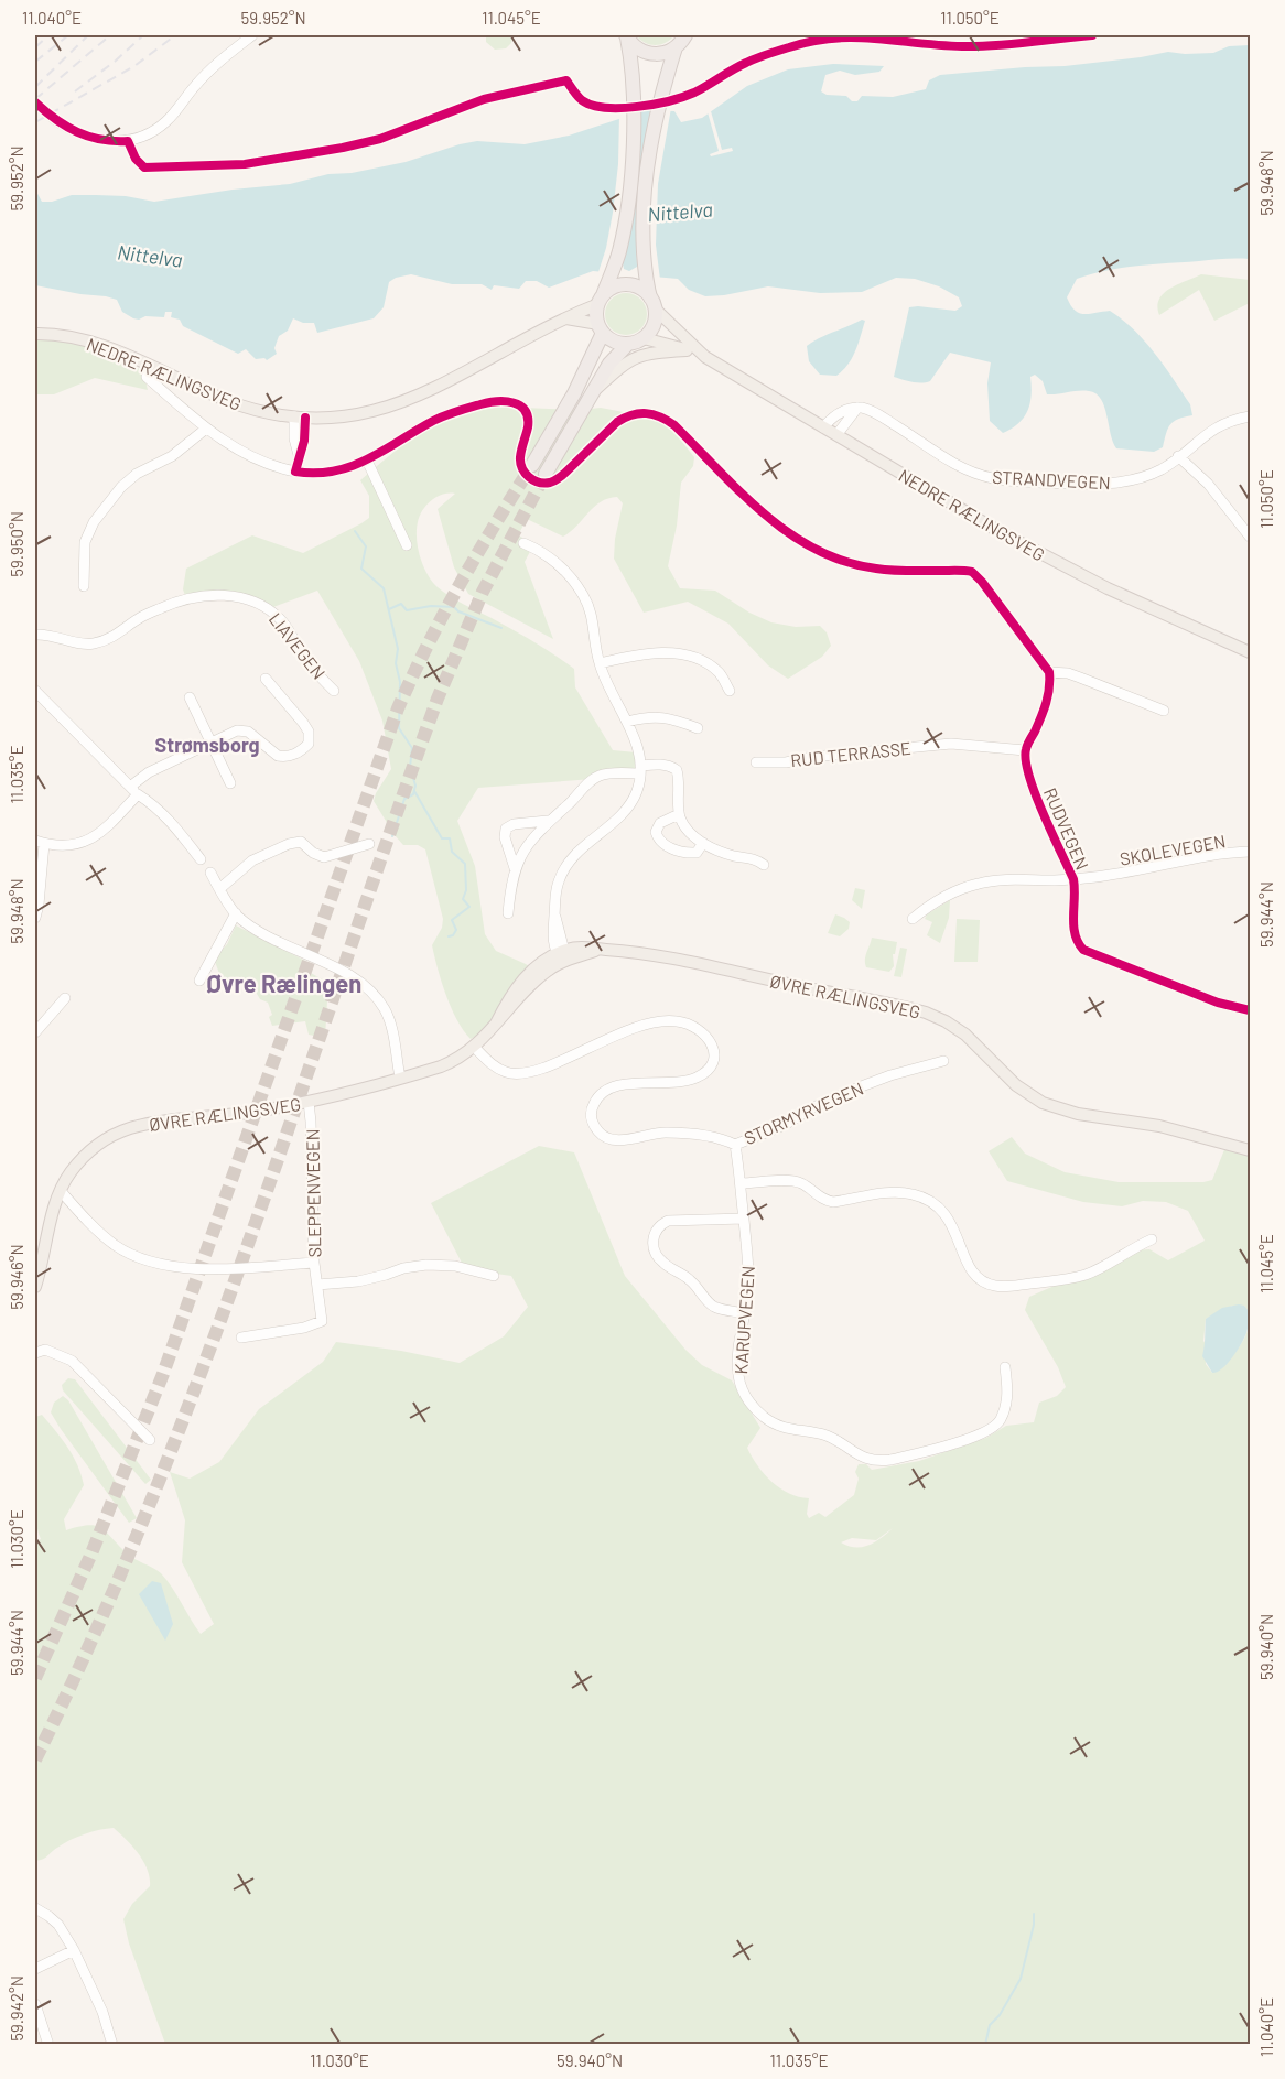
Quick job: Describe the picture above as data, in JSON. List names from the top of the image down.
{
  "streets": {
    "main road": ["NEDRE RÆLINGSVEG", "ØVRE RÆLINGSVEG"],
    "street": [
      "STRANDVEGEN",
      "LIAVEGEN",
      "RUD TERRASSE",
      "RUDVEGEN",
      "SKOLEVEGEN",
      "STORMYRVEGEN",
      "SLEPPENVEGEN",
      "KARUPVEGEN"
    ]
  },
  "crossings": [
    ["RUD TERRASSE", "RUDVEGEN"],
    ["RUDVEGEN", "SKOLEVEGEN"],
    ["ØVRE RÆLINGSVEG", "STORMYRVEGEN"],
    ["ØVRE RÆLINGSVEG", "SLEPPENVEGEN"],
    ["STORMYRVEGEN", "KARUPVEGEN"]
  ],
  "districts": ["Strømsborg", "Øvre Rælingen"],
  "water": ["Nittelva"],
  "coordinates": [
    "11.040°E",
    "59.952°N",
    "11.045°E",
    "11.050°E",
    "59.948°N",
    "59.950°N",
    "11.035°E",
    "59.944°N",
    "59.946°N",
    "11.030°E",
    "59.940°N",
    "59.942°N"
  ]
}
